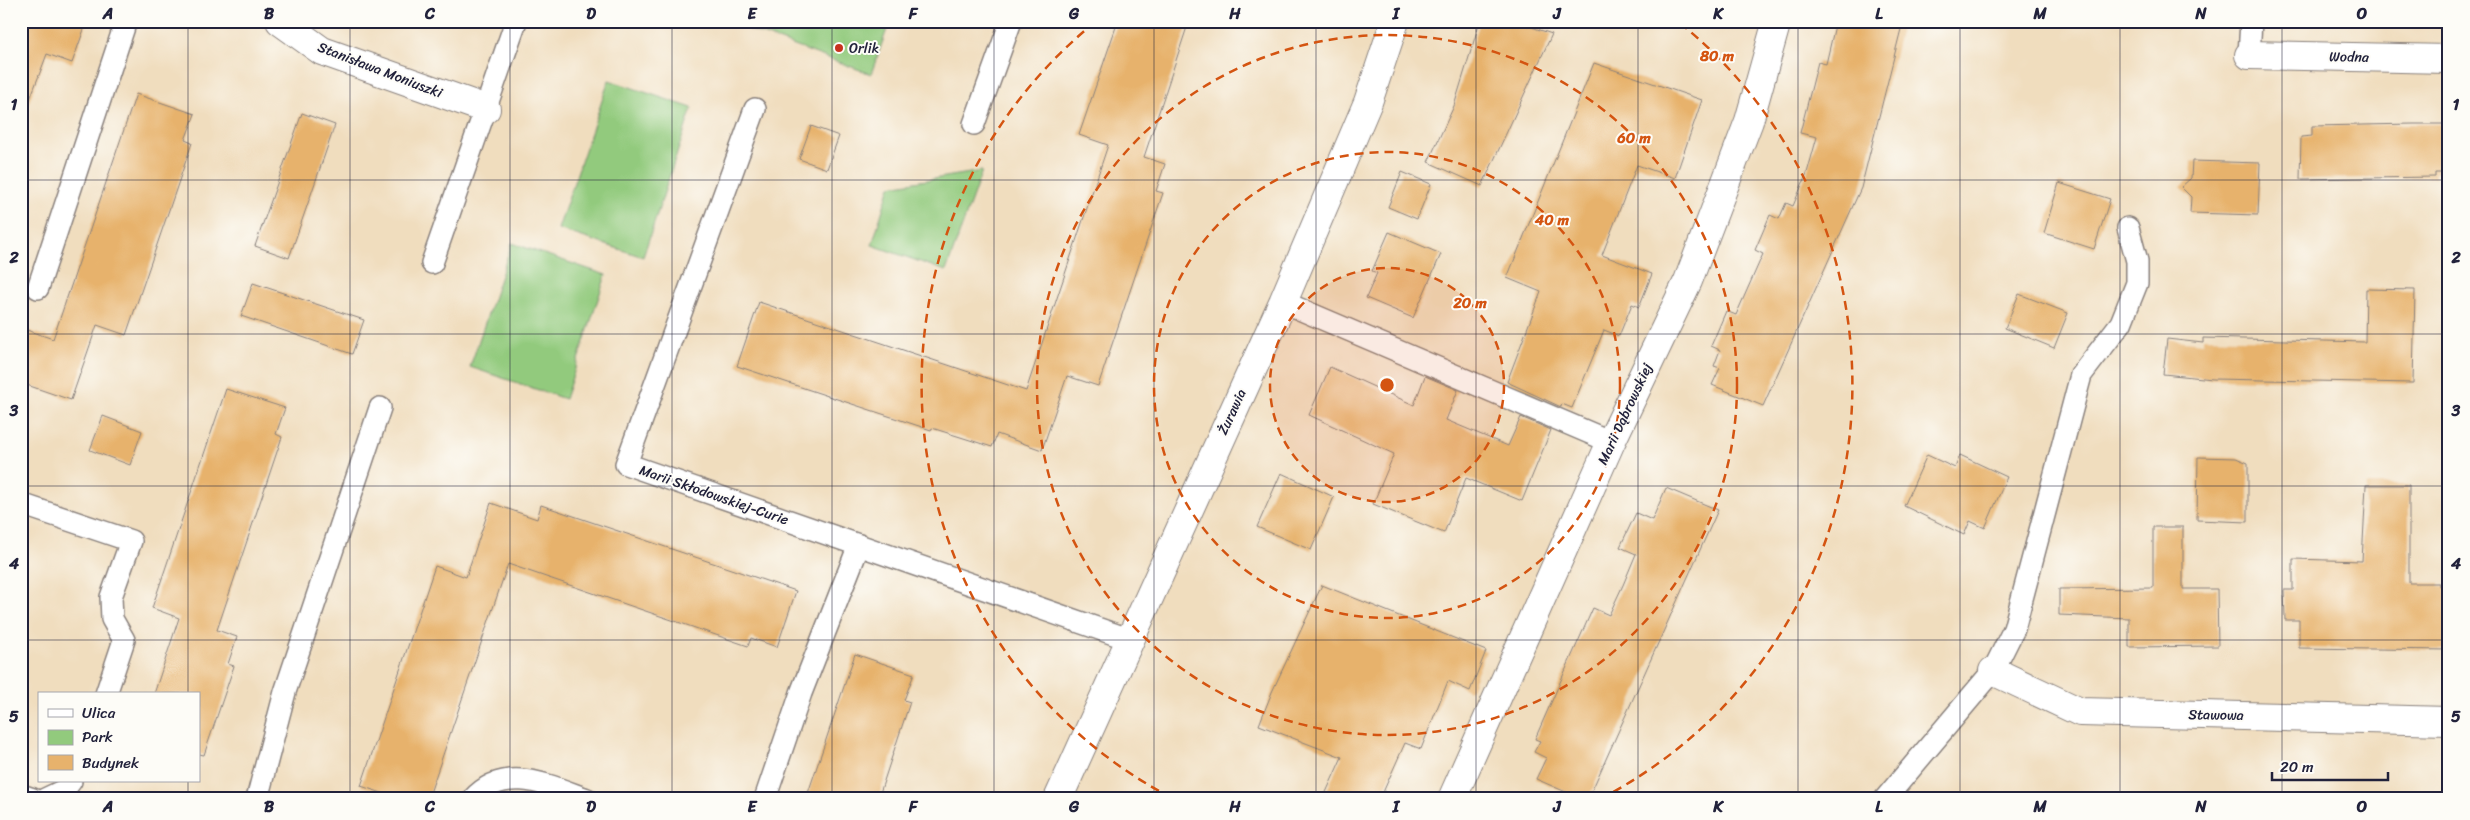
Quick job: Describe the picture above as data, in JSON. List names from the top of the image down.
{
  "streets": {
    "street": [
      "Wodna",
      "Stanisława Moniuszki",
      "Żurawia",
      "Marii Dąbrowskiej",
      "Stawowa"
    ],
    "lane": ["Marii Skłodowskiej-Curie"]
  },
  "crossings": [
    ["Żurawia", "Marii Skłodowskiej-Curie"]
  ],
  "places": ["Orlik"],
  "legend": ["Ulica", "Park", "Budynek"],
  "scale_bar": "20 m",
  "grid": {
    "columns": [
      "A",
      "B",
      "C",
      "D",
      "E",
      "F",
      "G",
      "H",
      "I",
      "J",
      "K",
      "L",
      "M",
      "N",
      "O"
    ],
    "rows": [
      "1",
      "2",
      "3",
      "4",
      "5"
    ]
  },
  "rings": [
    "80 m",
    "60 m",
    "40 m",
    "20 m"
  ]
}
